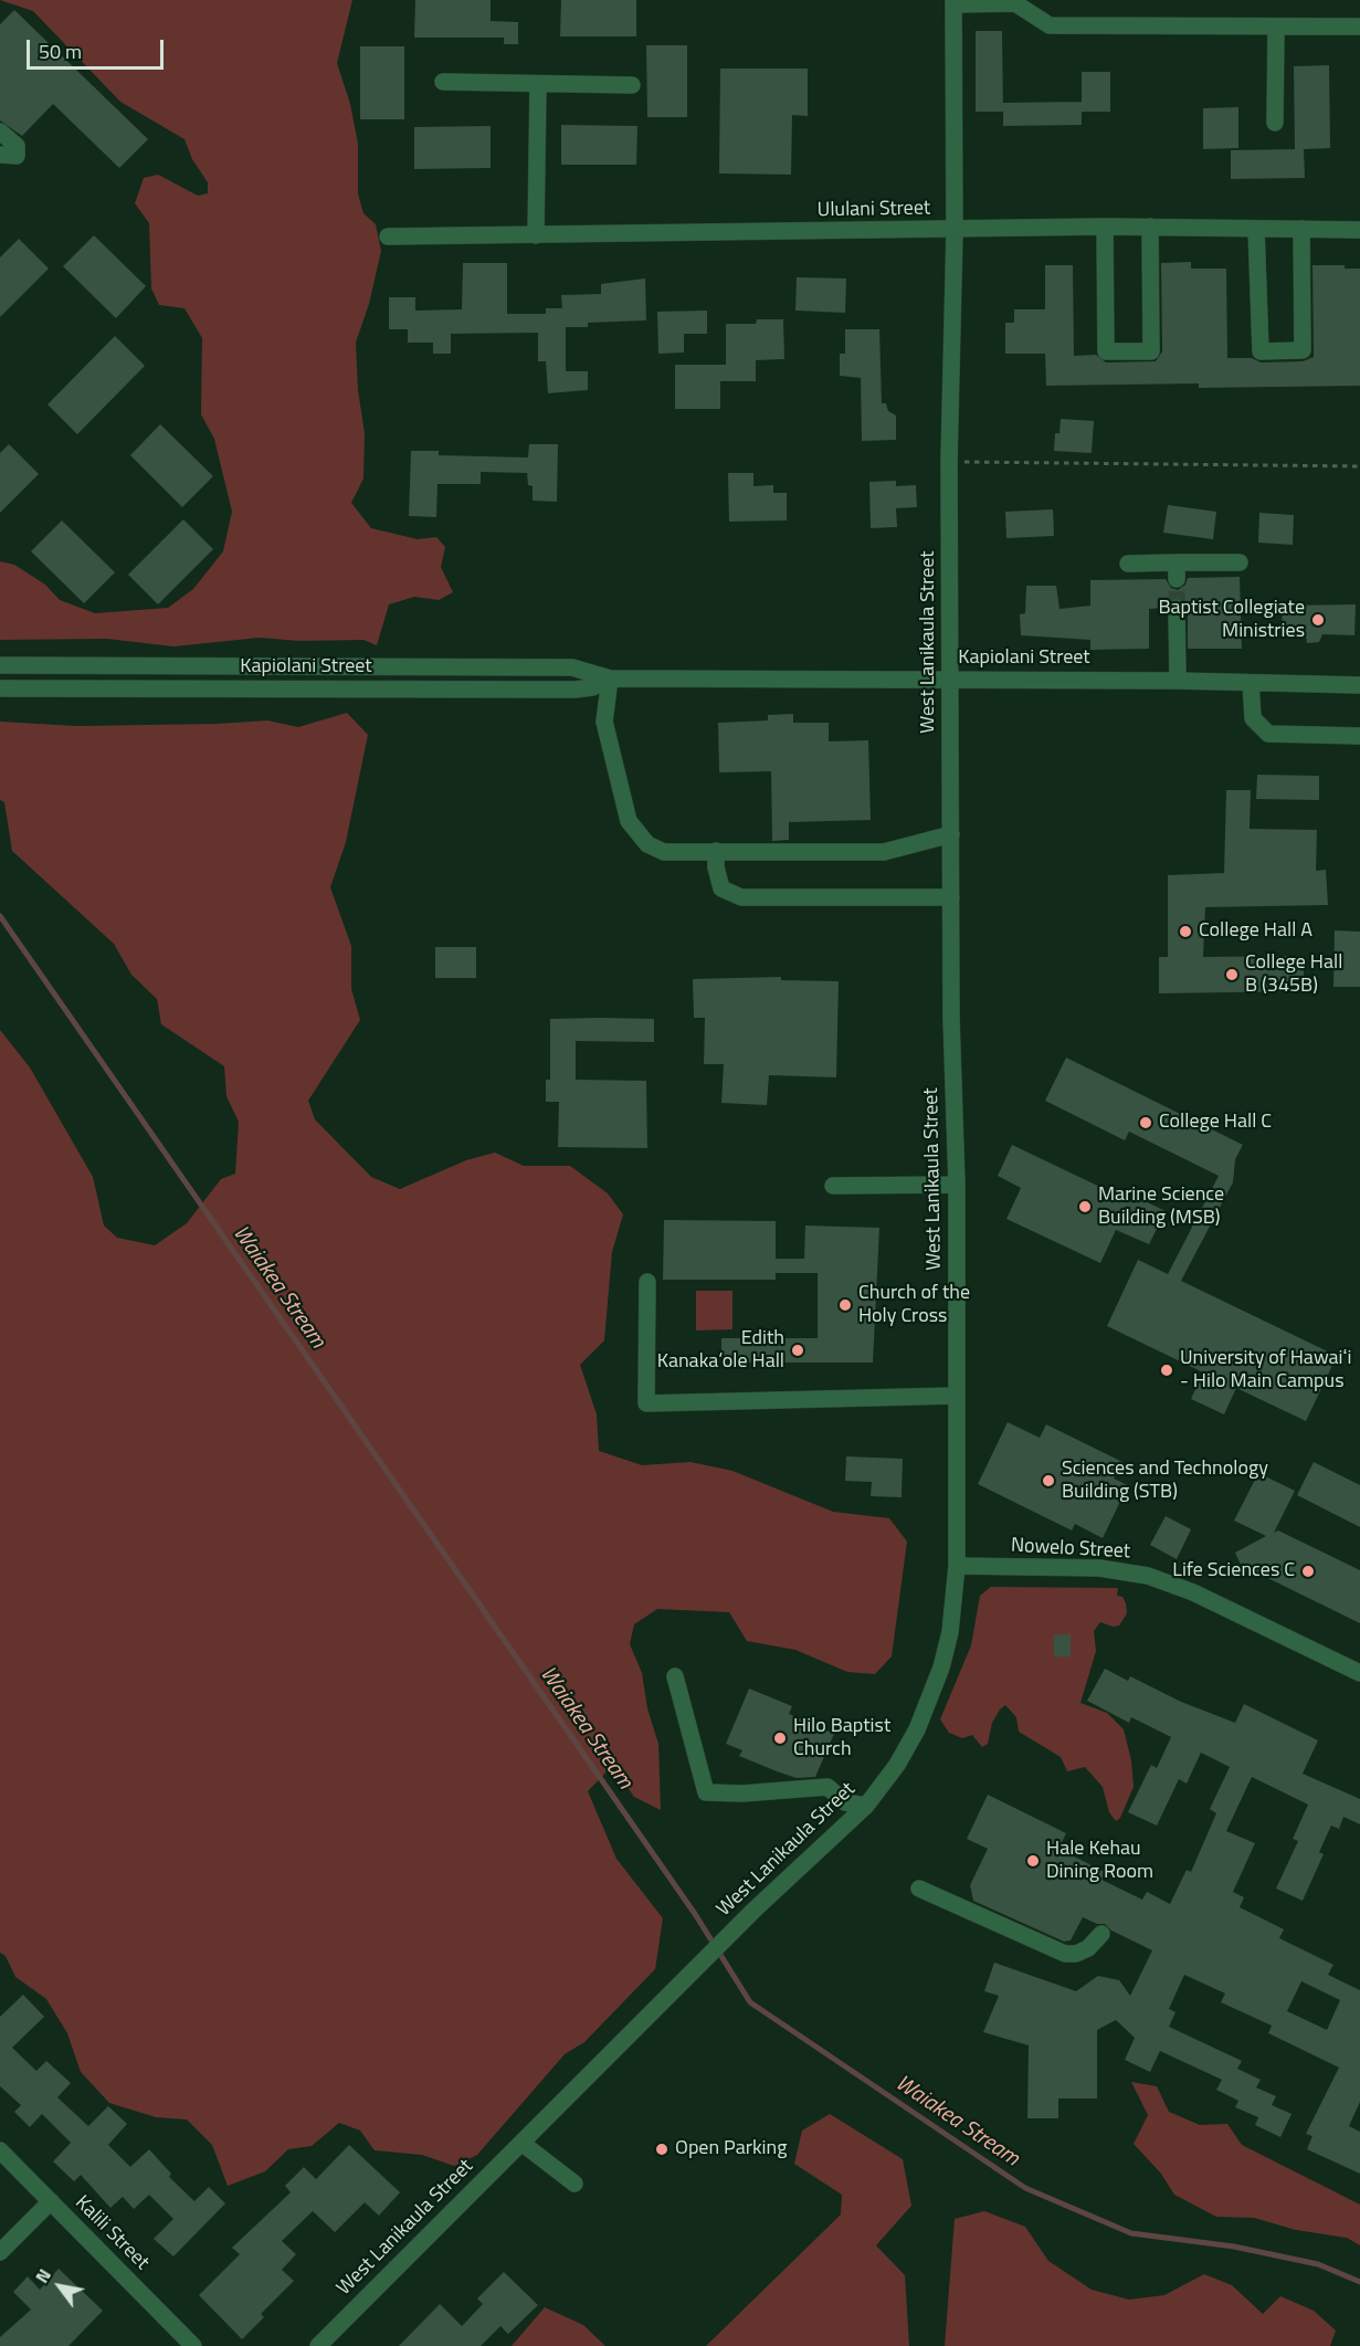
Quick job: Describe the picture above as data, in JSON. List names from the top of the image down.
{
  "streets": {
    "street": [
      "Ululani Street",
      "West Lanikaula Street",
      "Kapiolani Street",
      "Nowelo Street",
      "Kalili Street"
    ]
  },
  "crossings": [
    ["Ululani Street", "West Lanikaula Street"],
    ["West Lanikaula Street", "Kapiolani Street"],
    ["West Lanikaula Street", "Nowelo Street"]
  ],
  "water": ["Waiakea Stream"],
  "places": [
    "Baptist Collegiate Ministries",
    "College Hall A",
    "College Hall B (345B)",
    "College Hall C",
    "Marine Science Building (MSB)",
    "Church of the Holy Cross",
    "Edith Kanaka‘ole Hall",
    "University of Hawaiʻi - Hilo Main Campus",
    "Sciences and Technology Building (STB)",
    "Life Sciences C",
    "Hilo Baptist Church",
    "Hale Kehau Dining Room",
    "Open Parking"
  ],
  "scale_bar": "50 m",
  "north": "top left"
}
